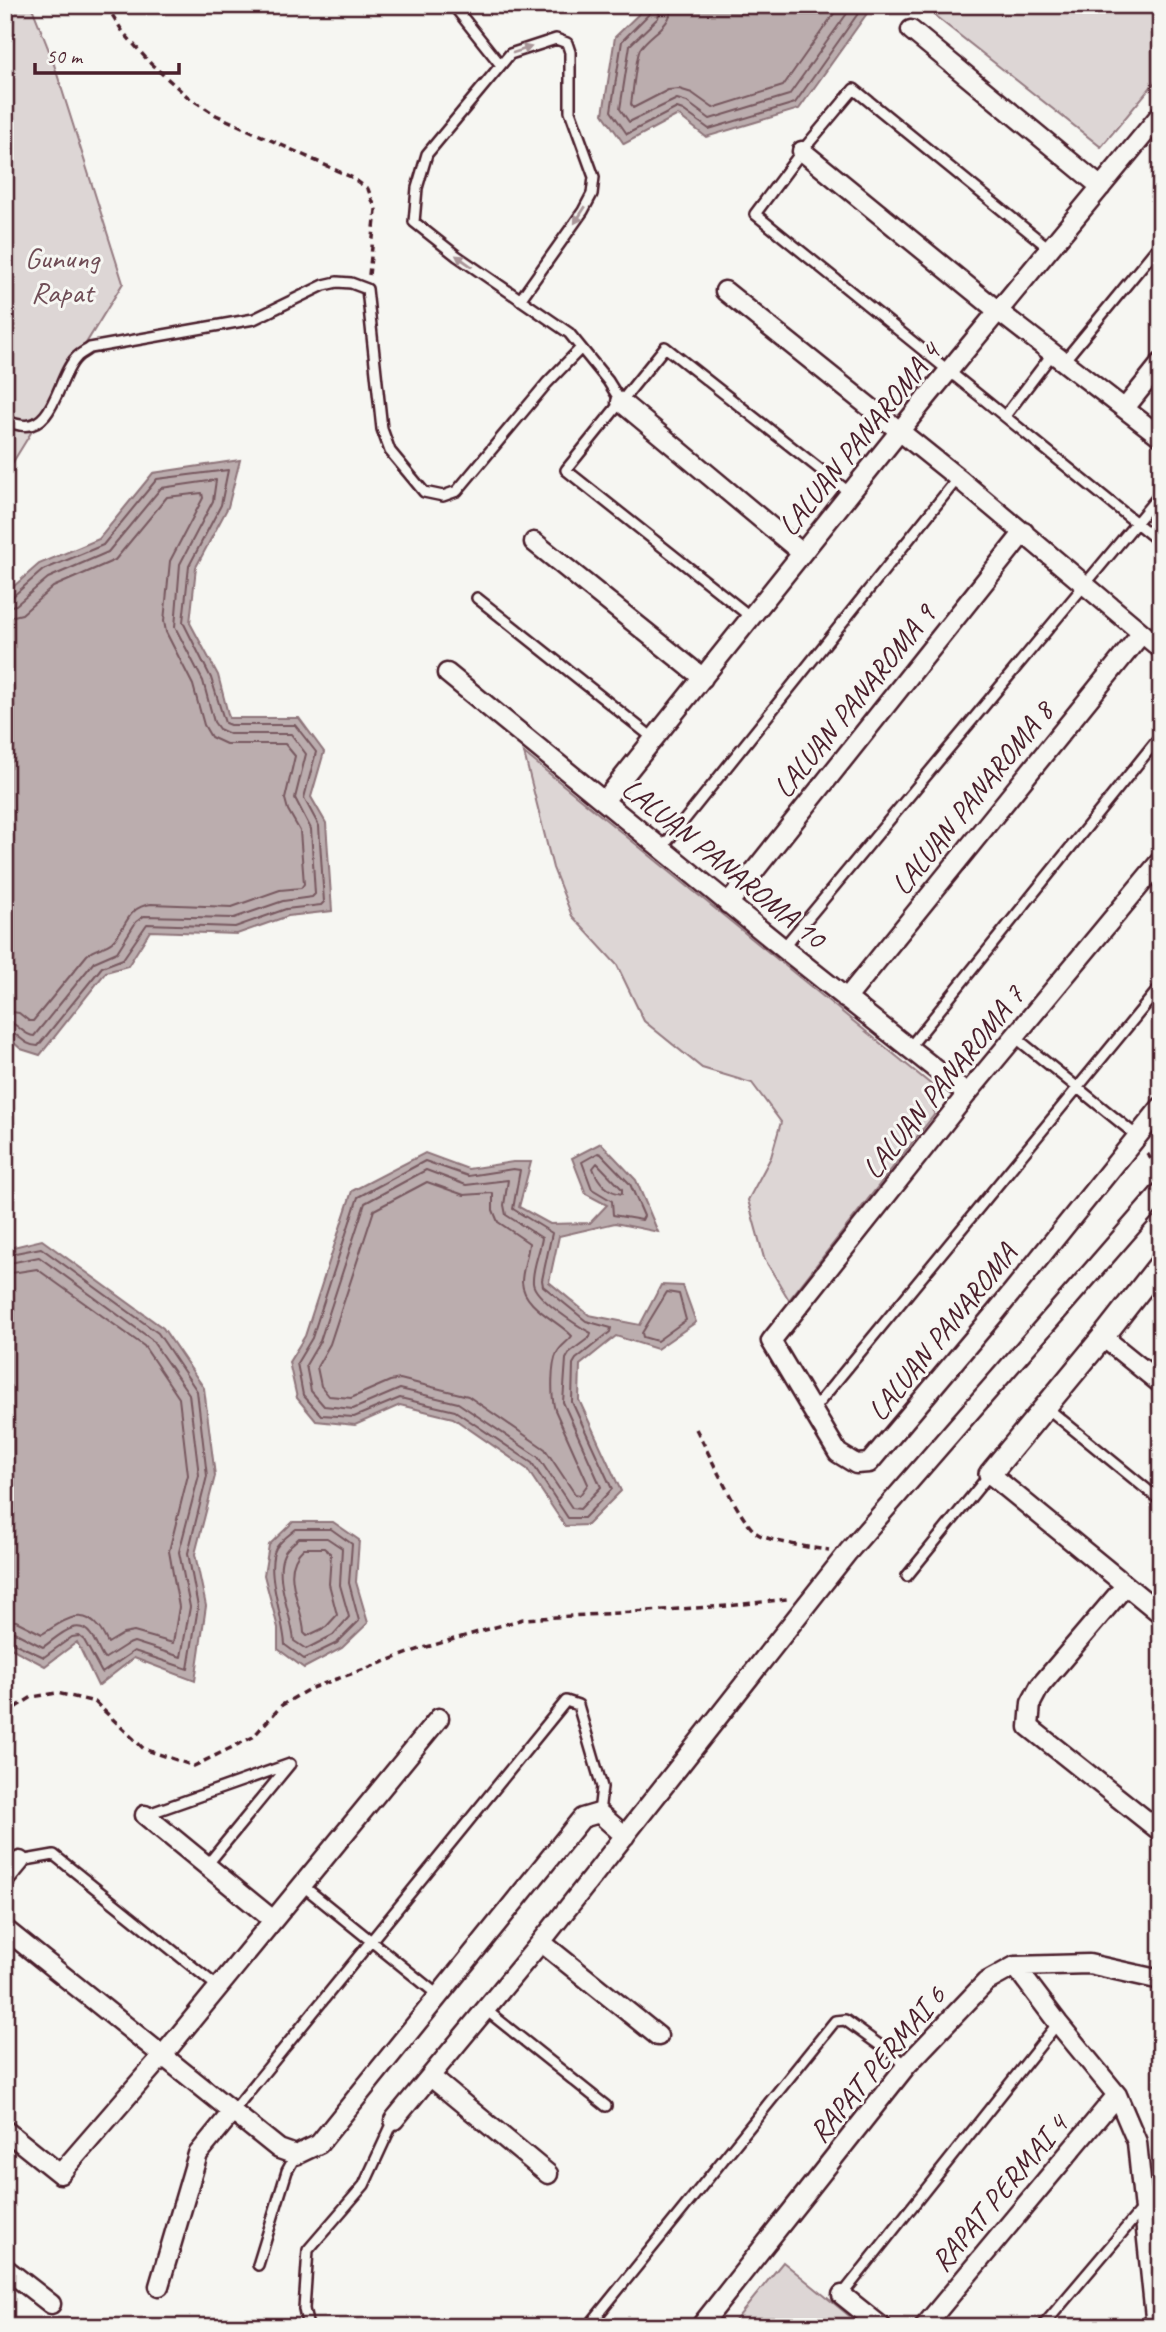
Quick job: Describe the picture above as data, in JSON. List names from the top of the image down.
{
  "streets": {
    "street": [
      "LALUAN PANAROMA 4",
      "LALUAN PANAROMA 9",
      "LALUAN PANAROMA 8",
      "LALUAN PANAROMA 10",
      "LALUAN PANAROMA 7",
      "LALUAN PANAROMA",
      "RAPAT PERMAI 6",
      "RAPAT PERMAI 4"
    ]
  },
  "crossings": [
    ["LALUAN PANAROMA 4", "LALUAN PANAROMA 10"],
    ["LALUAN PANAROMA 9", "LALUAN PANAROMA 10"],
    ["LALUAN PANAROMA 8", "LALUAN PANAROMA 10"],
    ["LALUAN PANAROMA 10", "LALUAN PANAROMA 7"],
    ["LALUAN PANAROMA 7", "LALUAN PANAROMA"]
  ],
  "parks": ["Gunung Rapat"],
  "scale_bar": "50 m"
}
